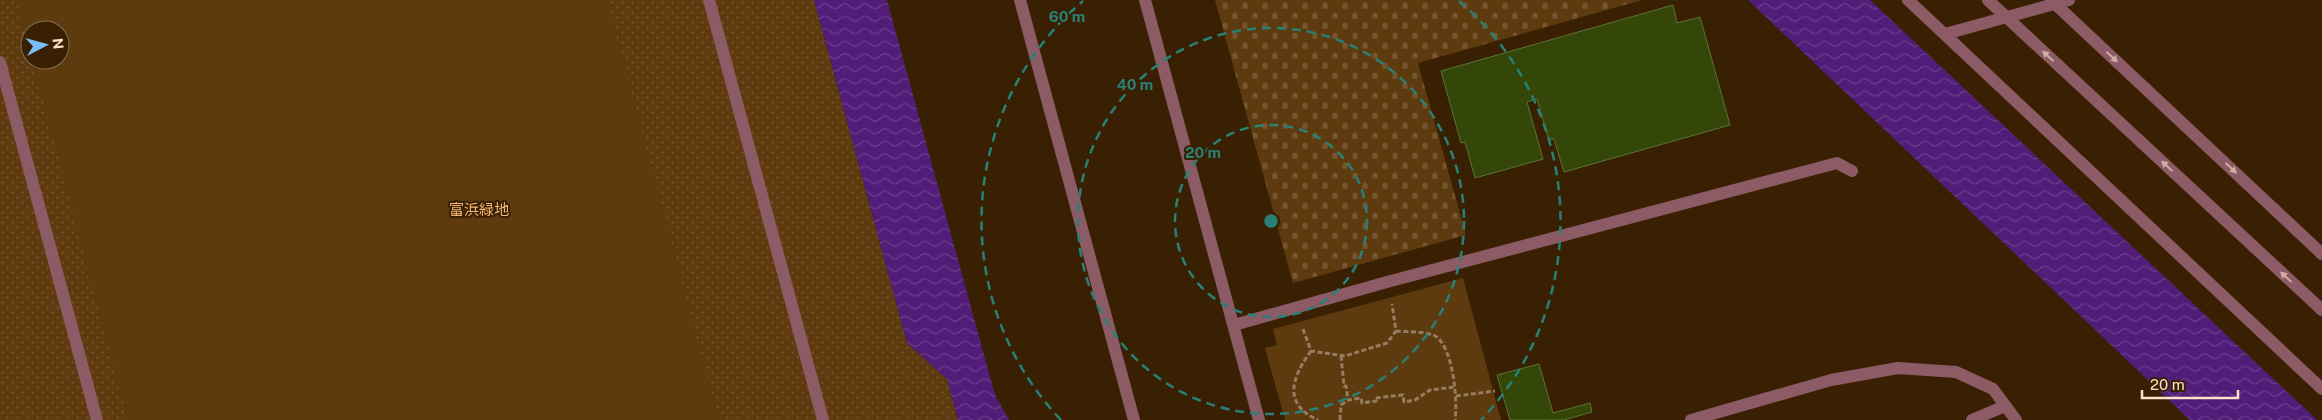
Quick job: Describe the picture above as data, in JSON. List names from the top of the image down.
{
  "parks": ["富浜緑地"],
  "scale_bar": "20 m",
  "north": "right",
  "rings": ["60 m", "40 m", "20 m"]
}
